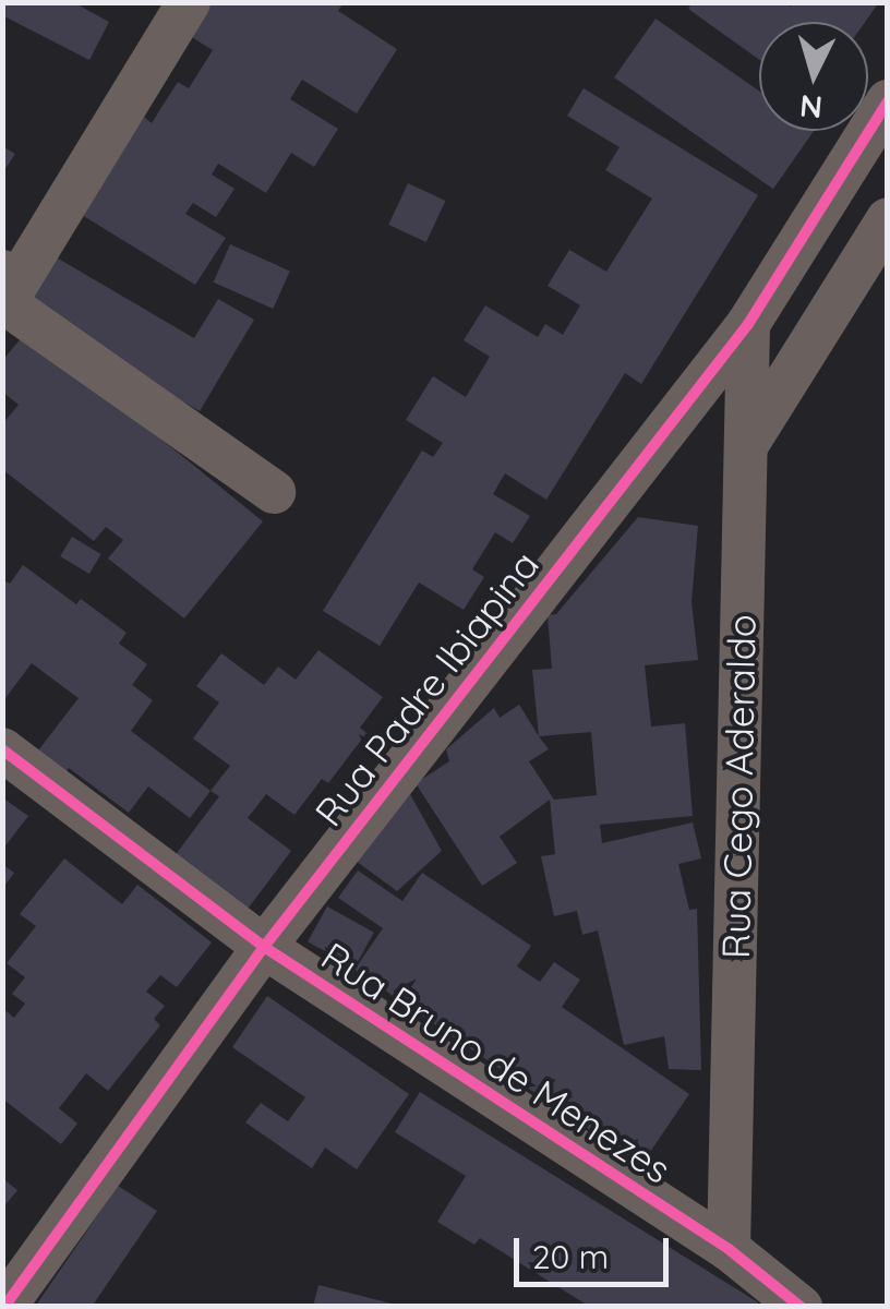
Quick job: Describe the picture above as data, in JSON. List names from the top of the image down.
{
  "streets": {
    "street": ["Rua Padre Ibiapina", "Rua Cego Aderaldo", "Rua Bruno de Menezes"]
  },
  "crossings": [
    ["Rua Padre Ibiapina", "Rua Cego Aderaldo"],
    ["Rua Padre Ibiapina", "Rua Bruno de Menezes"],
    ["Rua Cego Aderaldo", "Rua Bruno de Menezes"]
  ],
  "scale_bar": "20 m",
  "north": "bottom"
}
